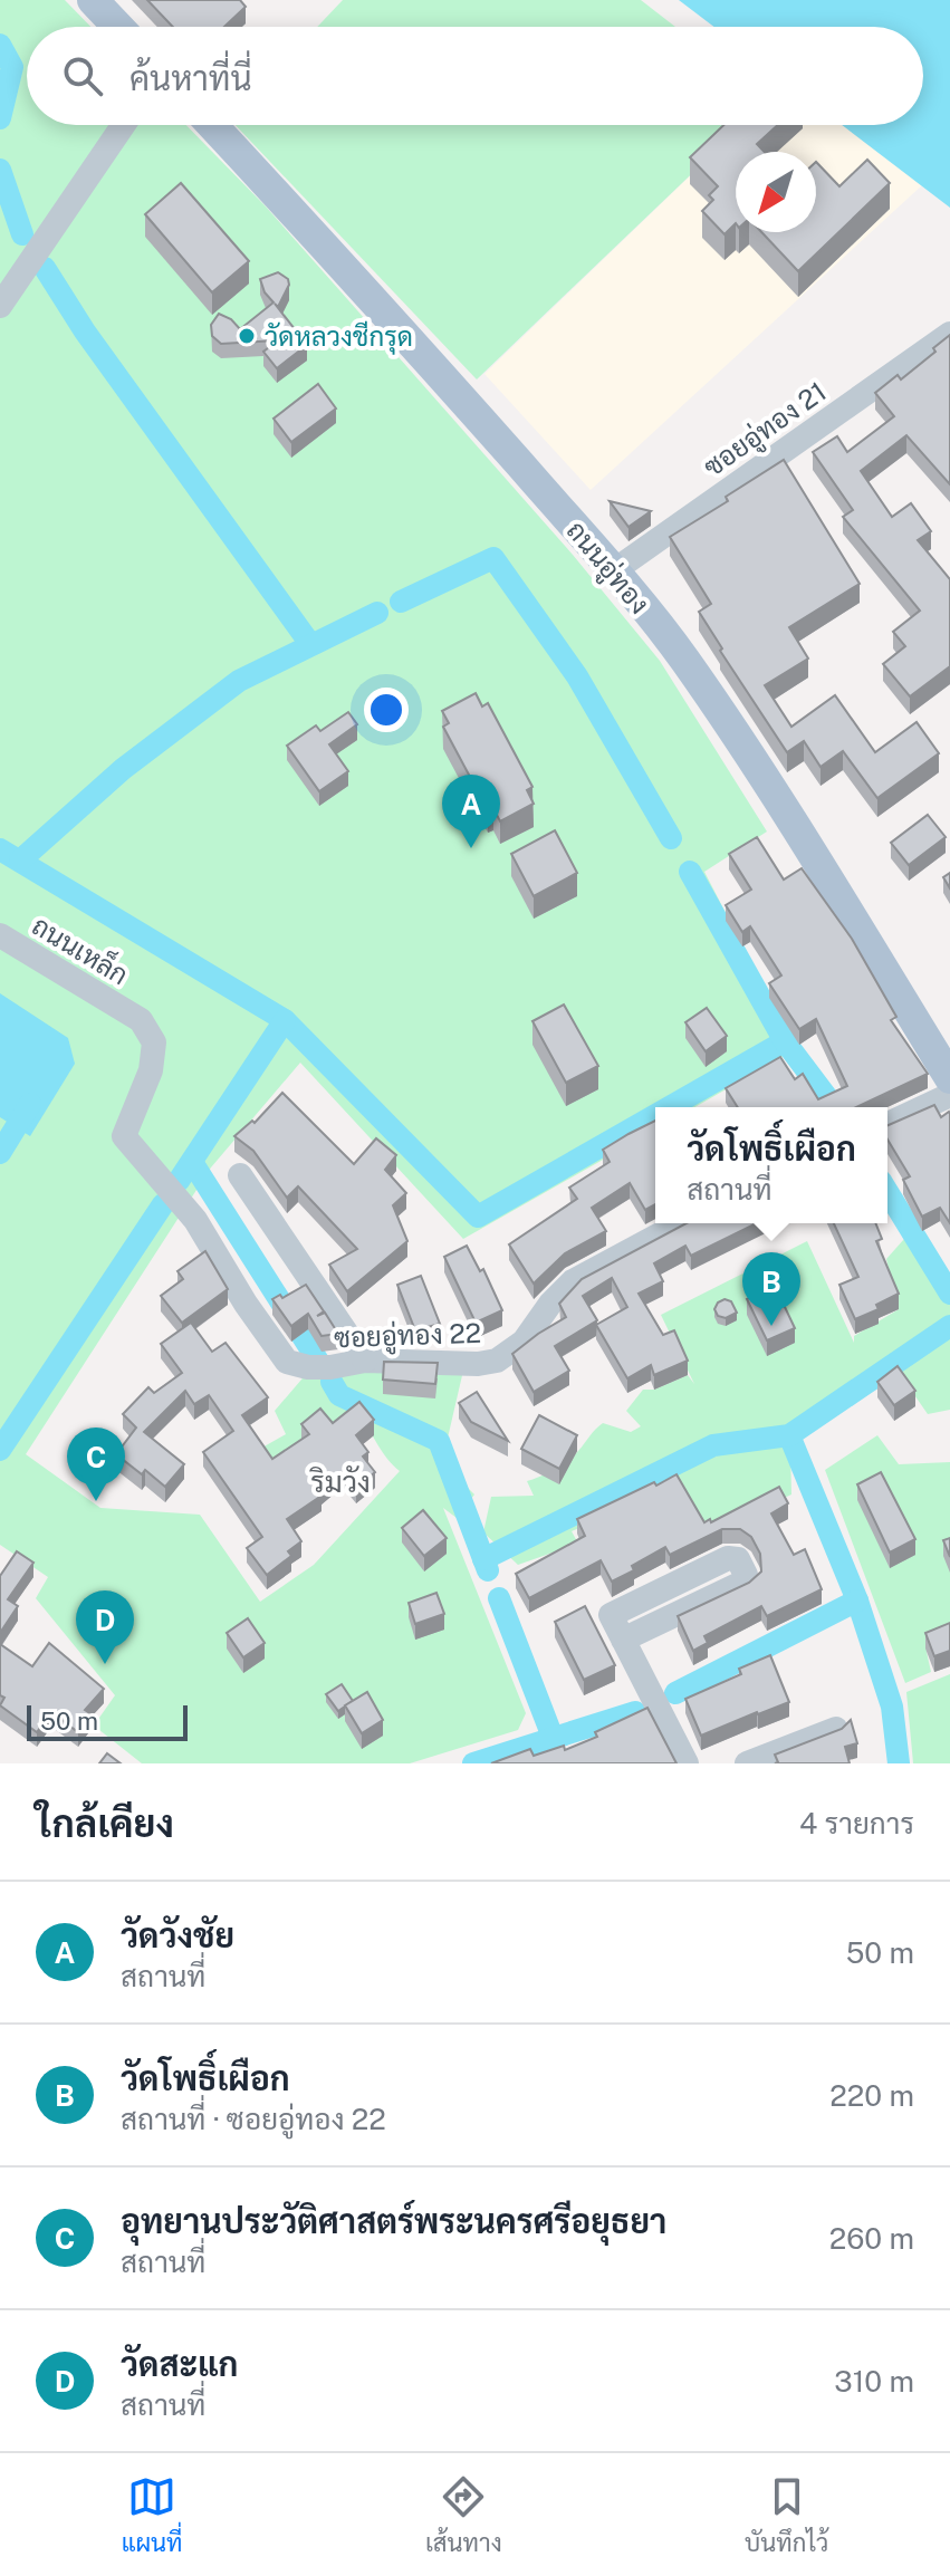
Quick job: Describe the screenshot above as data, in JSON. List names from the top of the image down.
{
  "streets": {
    "main road": ["ถนนอู่ทอง"],
    "street": ["ซอยอู่ทอง 21", "ถนนเหล็ก", "ซอยอู่ทอง 22"]
  },
  "crossings": [
    ["ซอยอู่ทอง 21", "ถนนอู่ทอง"],
    ["ถนนเหล็ก", "ซอยอู่ทอง 22"]
  ],
  "districts": ["ริมวัง"],
  "places": ["วัดหลวงชีกรุด"],
  "scale_bar": "50 m",
  "north": "bottom left",
  "page": {
    "search": "ค้นหาที่นี่",
    "pins": [
      "A",
      "B",
      "C",
      "D"
    ],
    "popup": ["วัดโพธิ์เผือก", "สถานที่"],
    "scale": "50 m",
    "heading": ["ใกล้เคียง", "4 รายการ"],
    "list": [
      {
        "mark": "A",
        "name": "วัดวังชัย",
        "note": "สถานที่",
        "value": "50 m"
      },
      {
        "mark": "B",
        "name": "วัดโพธิ์เผือก",
        "note": "สถานที่ · ซอยอู่ทอง 22",
        "value": "220 m"
      },
      {
        "mark": "C",
        "name": "อุทยานประวัติศาสตร์พระนครศรีอยุธยา",
        "note": "สถานที่",
        "value": "260 m"
      },
      {
        "mark": "D",
        "name": "วัดสะแก",
        "note": "สถานที่",
        "value": "310 m"
      }
    ],
    "nav": ["แผนที่", "เส้นทาง", "บันทึกไว้"]
  }
}
